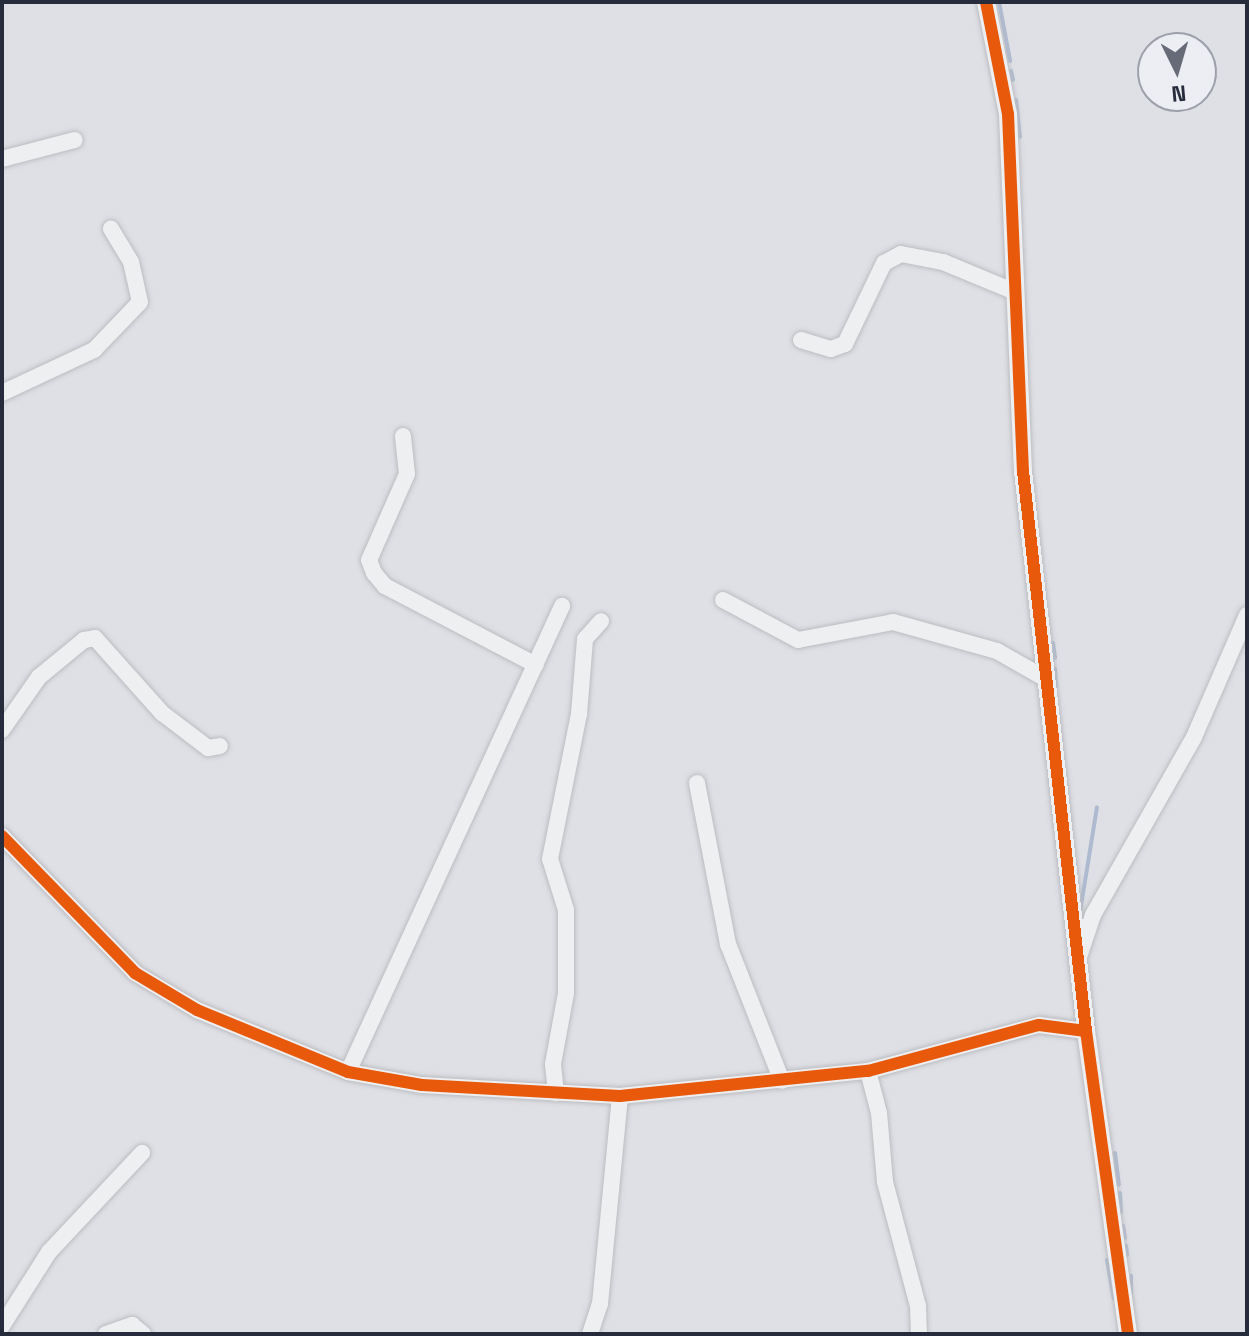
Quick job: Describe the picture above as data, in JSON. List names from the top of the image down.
{
  "north": "bottom"
}
